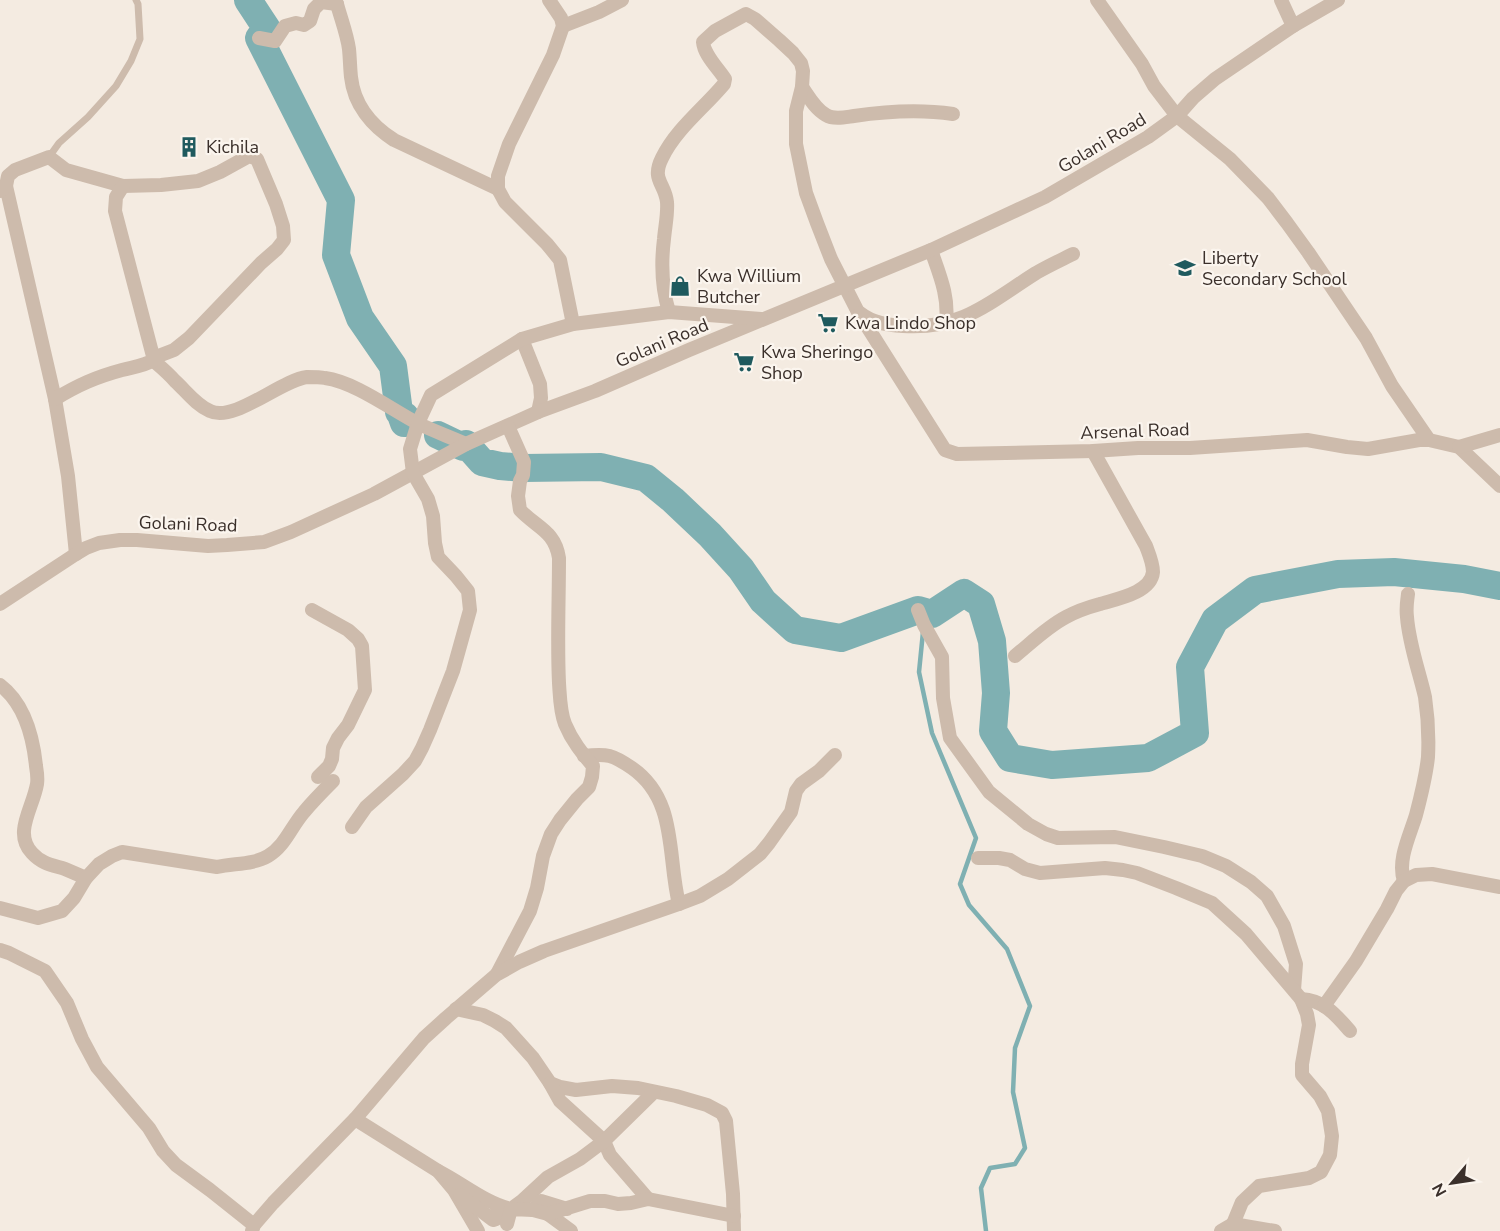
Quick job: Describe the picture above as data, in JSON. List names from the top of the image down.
{
  "streets": {
    "street": ["Golani Road", "Arsenal Road"]
  },
  "crossings": [
    ["Golani Road", "Arsenal Road"]
  ],
  "places": {
    "building": ["Kichila"],
    "school or university": ["Liberty Secondary School"],
    "shop": ["Kwa Willium Butcher"],
    "supermarket": ["Kwa Lindo Shop", "Kwa Sheringo Shop"]
  },
  "north": "bottom left"
}
